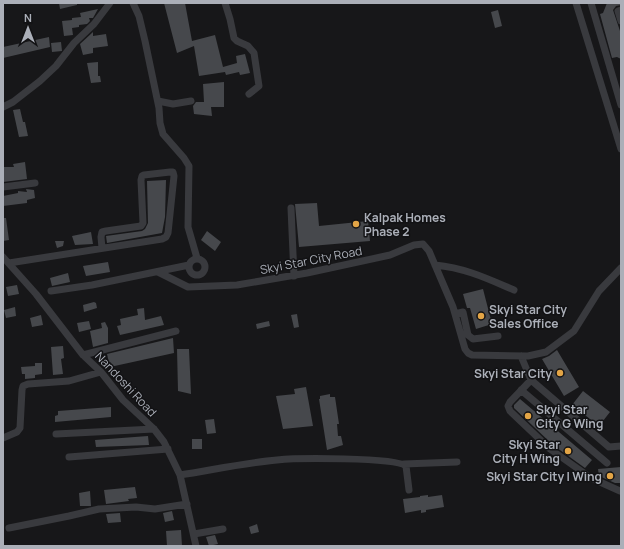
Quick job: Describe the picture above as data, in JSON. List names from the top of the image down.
{
  "streets": {
    "street": ["Skyi Star City Road", "Nandoshi Road"]
  },
  "places": [
    "Kalpak Homes Phase 2",
    "Skyi Star City Sales Office",
    "Skyi Star City",
    "Skyi Star City G Wing",
    "Skyi Star City H Wing",
    "Skyi Star City I Wing"
  ],
  "north": "top"
}
